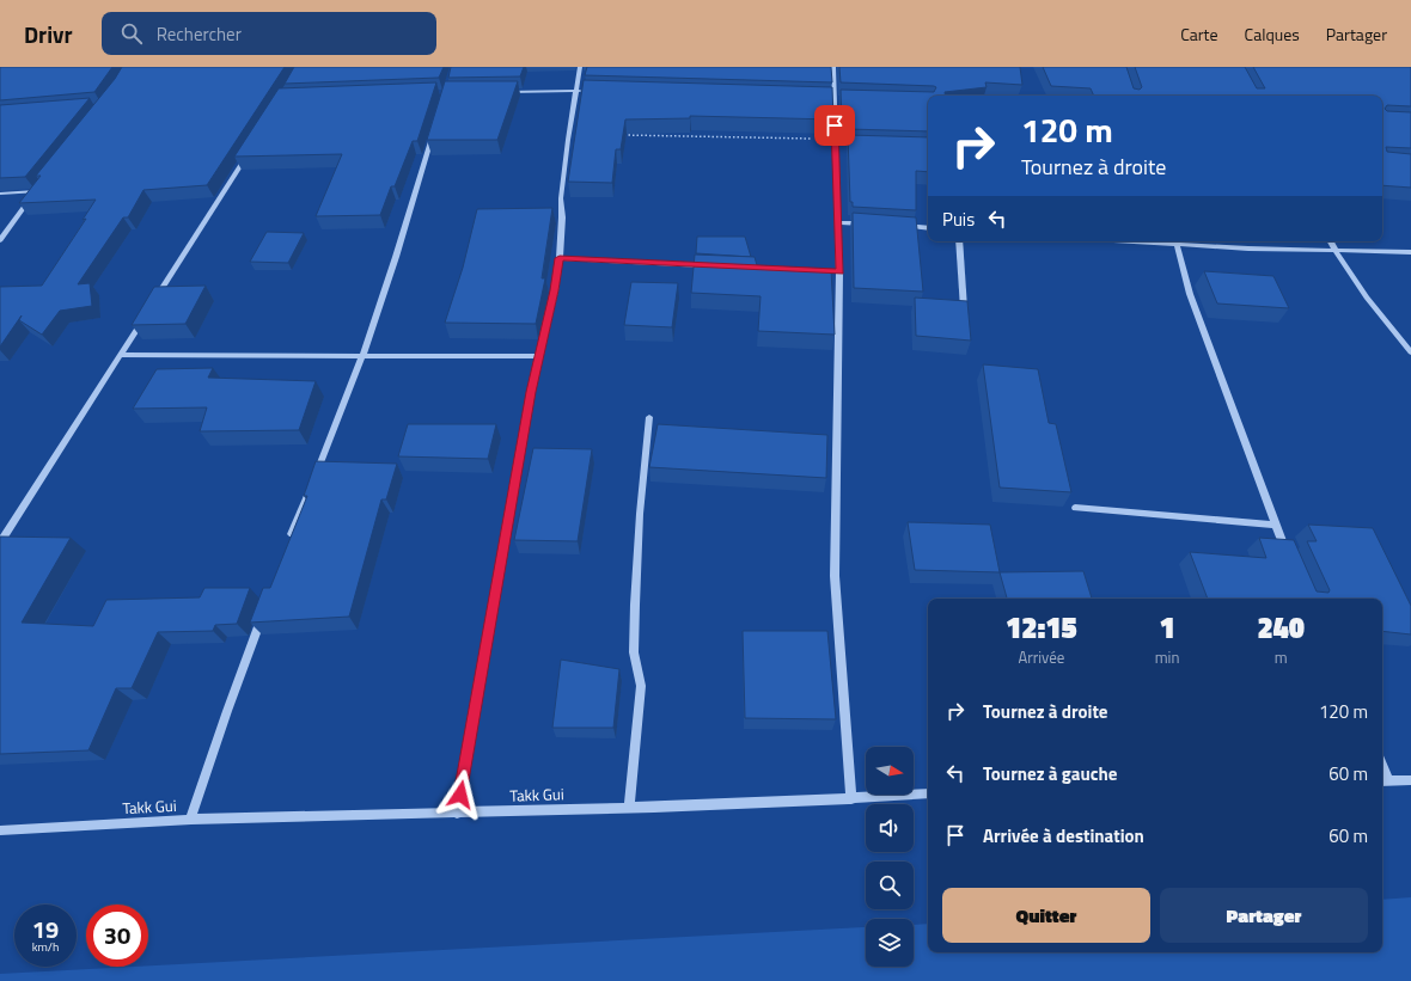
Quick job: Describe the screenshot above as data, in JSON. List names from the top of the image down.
{
  "streets": {
    "street": ["Takk Gui"]
  },
  "north": "right",
  "page": {
    "header": "Drivr",
    "search": "Rechercher",
    "nav": ["Carte", "Calques", "Partager"],
    "turn": ["120 m", "Tournez à droite"],
    "then": "Puis",
    "eta": [
      "12:15",
      "Arrivée",
      "1",
      "min",
      "240",
      "m"
    ],
    "list": [
      {
        "name": "Tournez à droite",
        "value": "120 m"
      },
      {
        "name": "Tournez à gauche",
        "value": "60 m"
      },
      {
        "name": "Arrivée à destination",
        "value": "60 m"
      }
    ],
    "buttons": ["Quitter", "Partager"],
    "speed": "19 km/h",
    "limit": "30"
  }
}
